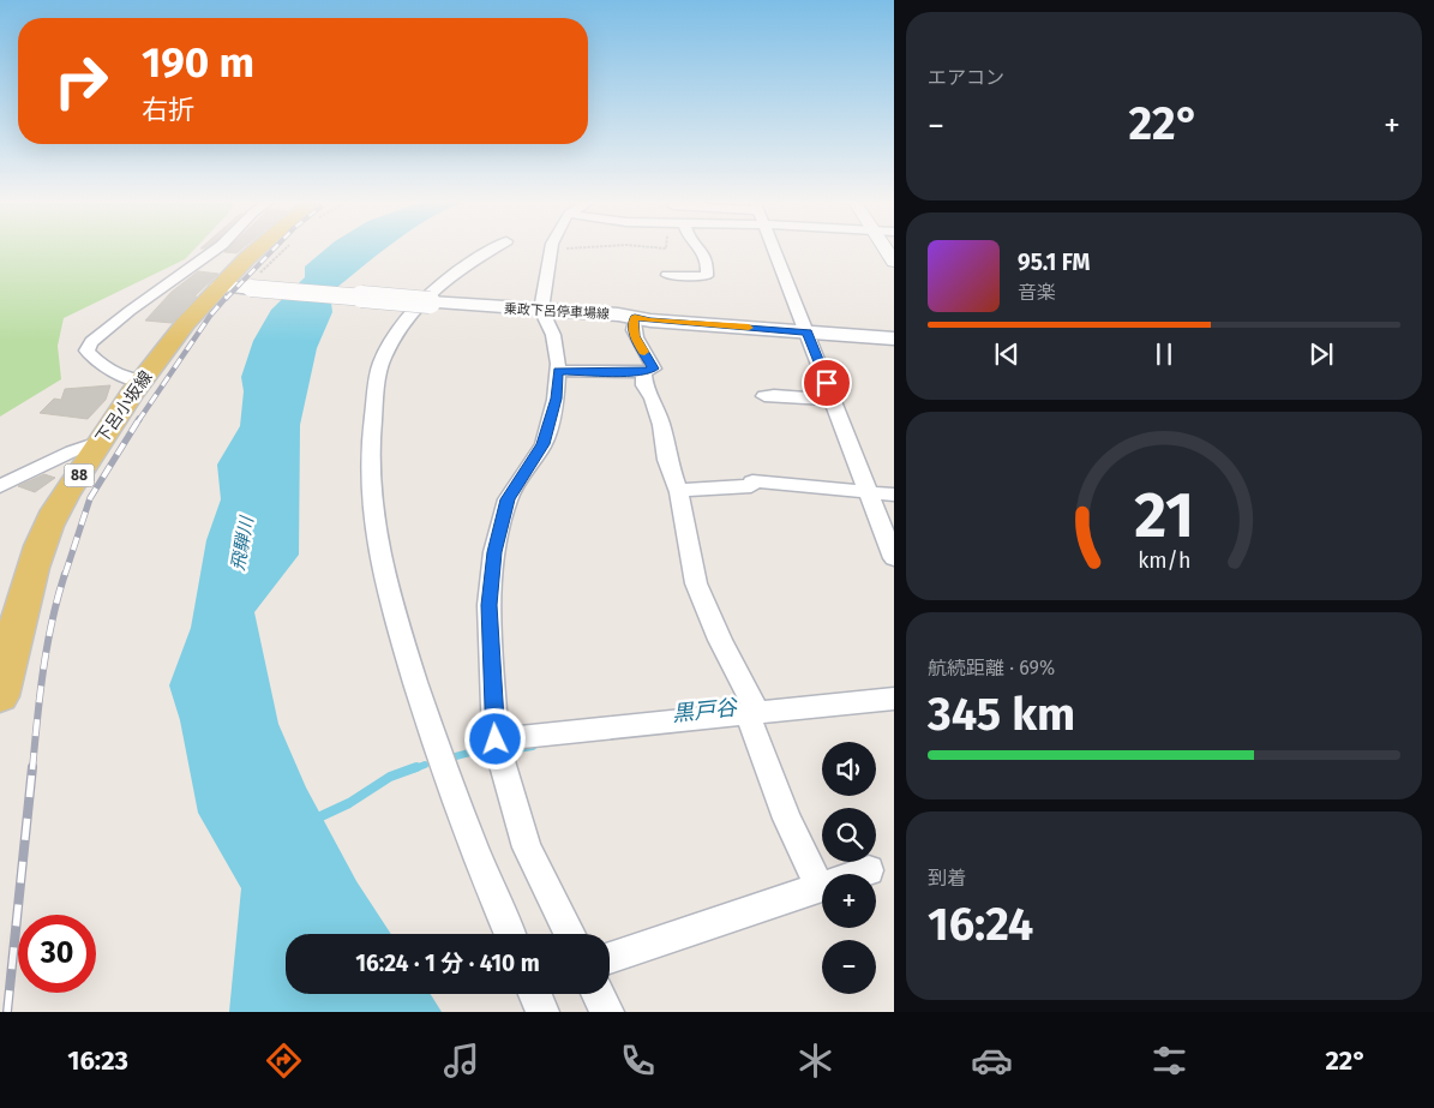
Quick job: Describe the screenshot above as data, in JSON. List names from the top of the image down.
{
  "streets": {
    "main road": ["乗政下呂停車場線", "下呂小坂線", "88"]
  },
  "crossings": [
    ["乗政下呂停車場線", "下呂小坂線"]
  ],
  "water": ["飛騨川", "黒戸谷"],
  "page": {
    "tile": [
      "エアコン",
      ["航続距離 · 69%", "345 km"],
      ["到着", "16:24"]
    ],
    "turn": ["190 m", "右折"],
    "heat": ["−", "22°", "+"],
    "song": ["95.1 FM", "音楽"],
    "map_buttons": ["+", "−"],
    "limit": "30",
    "trip": "16:24 · 1 分 · 410 m",
    "tabs": ["16:23", "22°"],
    "gauge": ["21", "km/h"]
  }
}
